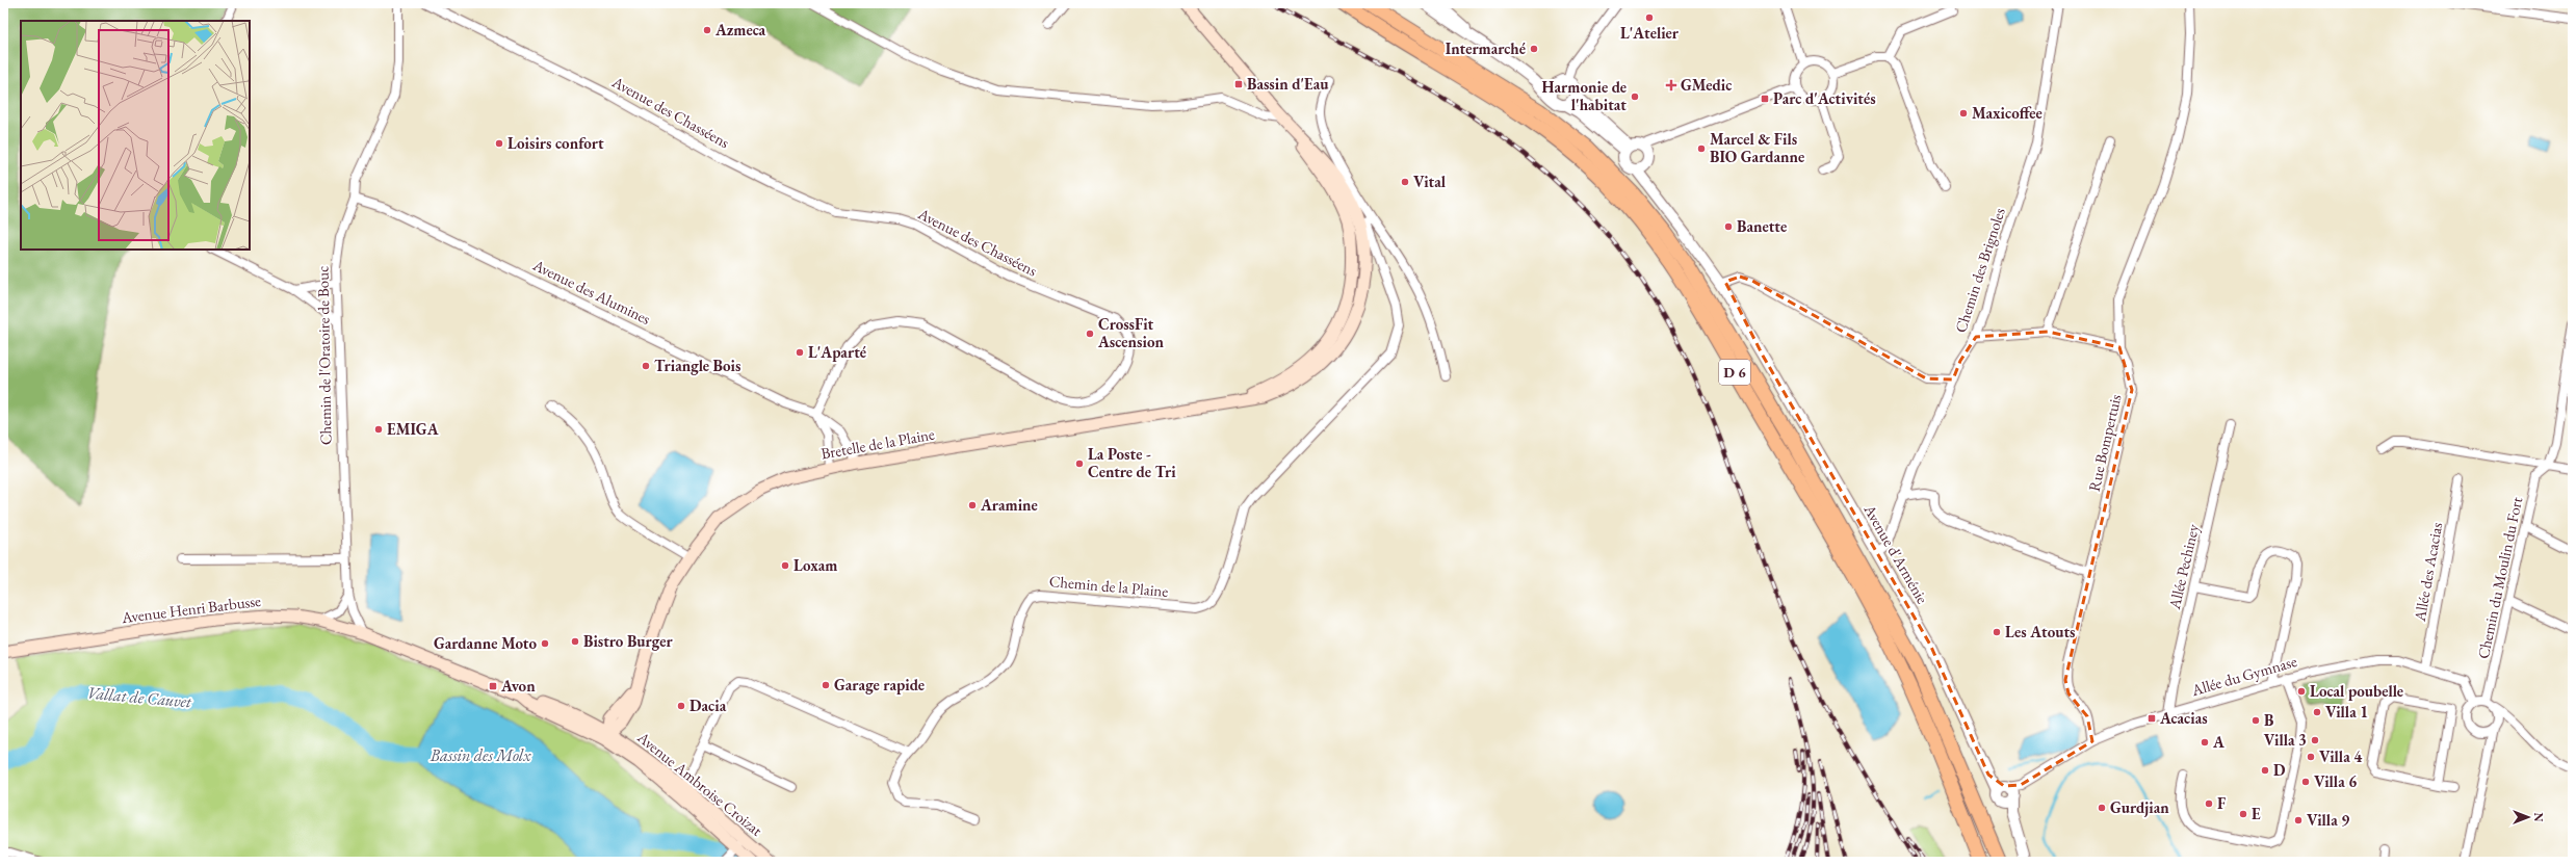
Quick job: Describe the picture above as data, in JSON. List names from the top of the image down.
{
  "streets": {
    "highway": ["D 6"],
    "main road": ["Bretelle de la Plaine", "Avenue Henri Barbusse", "Avenue Ambroise Croizat"],
    "street": [
      "Avenue des Chasséens",
      "Chemin des Brignoles",
      "Avenue des Alumines",
      "Chemin de l'Oratoire de Bouc",
      "Rue Bompertuis",
      "Avenue d'Arménie",
      "Allée Pechiney",
      "Allée des Acacias",
      "Chemin du Moulin du Fort",
      "Chemin de la Plaine",
      "Allée du Gymnase"
    ]
  },
  "crossings": [
    ["Avenue des Chasséens", "Avenue des Alumines"],
    ["Chemin des Brignoles", "Avenue d'Arménie"],
    ["Avenue des Alumines", "Chemin de l'Oratoire de Bouc"],
    ["Avenue des Alumines", "Bretelle de la Plaine"],
    ["Chemin de l'Oratoire de Bouc", "Avenue Henri Barbusse"],
    ["Rue Bompertuis", "Allée du Gymnase"],
    ["Bretelle de la Plaine", "Chemin de la Plaine"],
    ["Bretelle de la Plaine", "Avenue Henri Barbusse"],
    ["Bretelle de la Plaine", "Avenue Ambroise Croizat"],
    ["Avenue d'Arménie", "Allée du Gymnase"],
    ["Allée Pechiney", "Allée du Gymnase"],
    ["Allée des Acacias", "Allée du Gymnase"],
    ["Chemin du Moulin du Fort", "Allée du Gymnase"],
    ["Avenue Henri Barbusse", "Avenue Ambroise Croizat"]
  ],
  "water": ["Vallat de Cauvet", "Bassin des Molx"],
  "places": {
    "other": [
      "L'Atelier",
      "Azmeca",
      "Intermarché",
      "Harmonie de l'habitat",
      "Maxicoffee",
      "Loisirs confort",
      "Marcel & Fils BIO Gardanne",
      "Vital",
      "Banette",
      "CrossFit Ascension",
      "L'Aparté",
      "Triangle Bois",
      "EMIGA",
      "La Poste - Centre de Tri",
      "Aramine",
      "Loxam",
      "Les Atouts",
      "Bistro Burger",
      "Gardanne Moto",
      "Garage rapide",
      "Local poubelle",
      "Dacia",
      "Villa 1",
      "B",
      "Villa 3",
      "A",
      "Villa 4",
      "D",
      "Villa 6",
      "F",
      "Gurdjian",
      "E",
      "Villa 9"
    ],
    "transit": [
      "Bassin d'Eau",
      "Parc d'Activités",
      "Avon",
      "Acacias"
    ],
    "health": ["GMedic"]
  },
  "north": "right"
}
